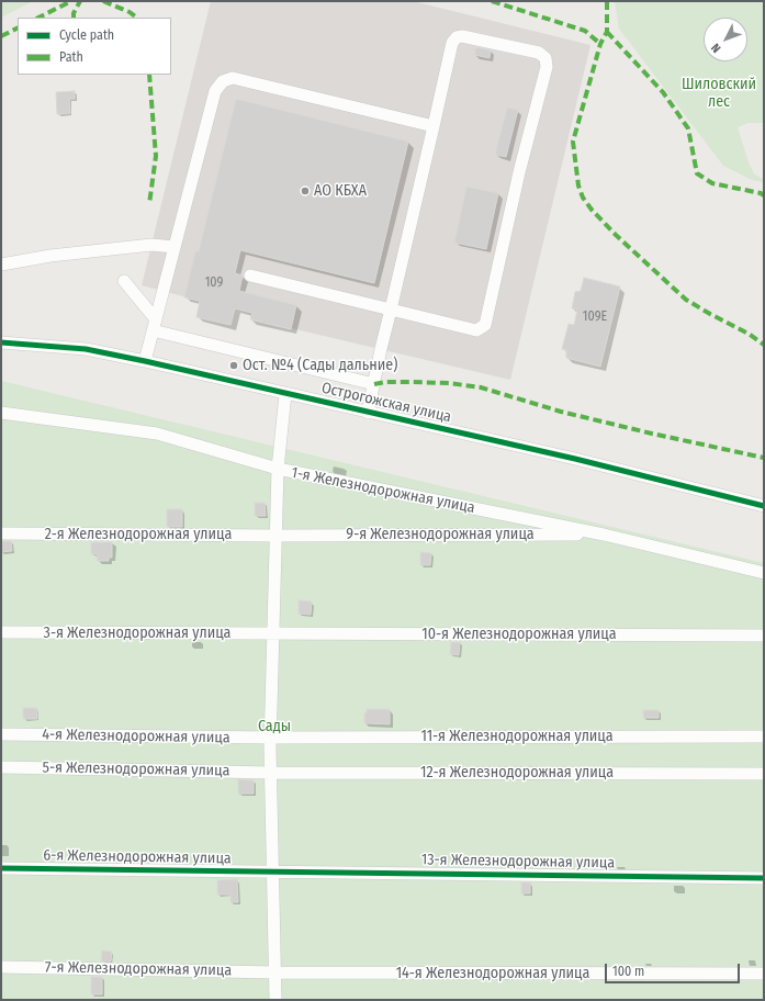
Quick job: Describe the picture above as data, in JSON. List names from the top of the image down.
{
  "streets": {
    "street": [
      "Острогожская улица",
      "1-я Железнодорожная улица",
      "2-я Железнодорожная улица",
      "9-я Железнодорожная улица",
      "3-я Железнодорожная улица",
      "10-я Железнодорожная улица",
      "4-я Железнодорожная улица",
      "11-я Железнодорожная улица",
      "5-я Железнодорожная улица",
      "12-я Железнодорожная улица",
      "6-я Железнодорожная улица",
      "13-я Железнодорожная улица",
      "7-я Железнодорожная улица",
      "14-я Железнодорожная улица"
    ]
  },
  "crossings": [
    ["1-я Железнодорожная улица", "9-я Железнодорожная улица"],
    ["2-я Железнодорожная улица", "9-я Железнодорожная улица"],
    ["3-я Железнодорожная улица", "10-я Железнодорожная улица"],
    ["4-я Железнодорожная улица", "11-я Железнодорожная улица"],
    ["5-я Железнодорожная улица", "12-я Железнодорожная улица"],
    ["6-я Железнодорожная улица", "13-я Железнодорожная улица"],
    ["7-я Железнодорожная улица", "14-я Железнодорожная улица"]
  ],
  "parks": ["Шиловский лес", "Сады"],
  "places": ["АО КБХА", "Ост. №4 (Сады дальние)"],
  "house_numbers": ["109", "109Е"],
  "legend": ["Cycle path", "Path"],
  "scale_bar": "100 m",
  "north": "bottom left"
}
